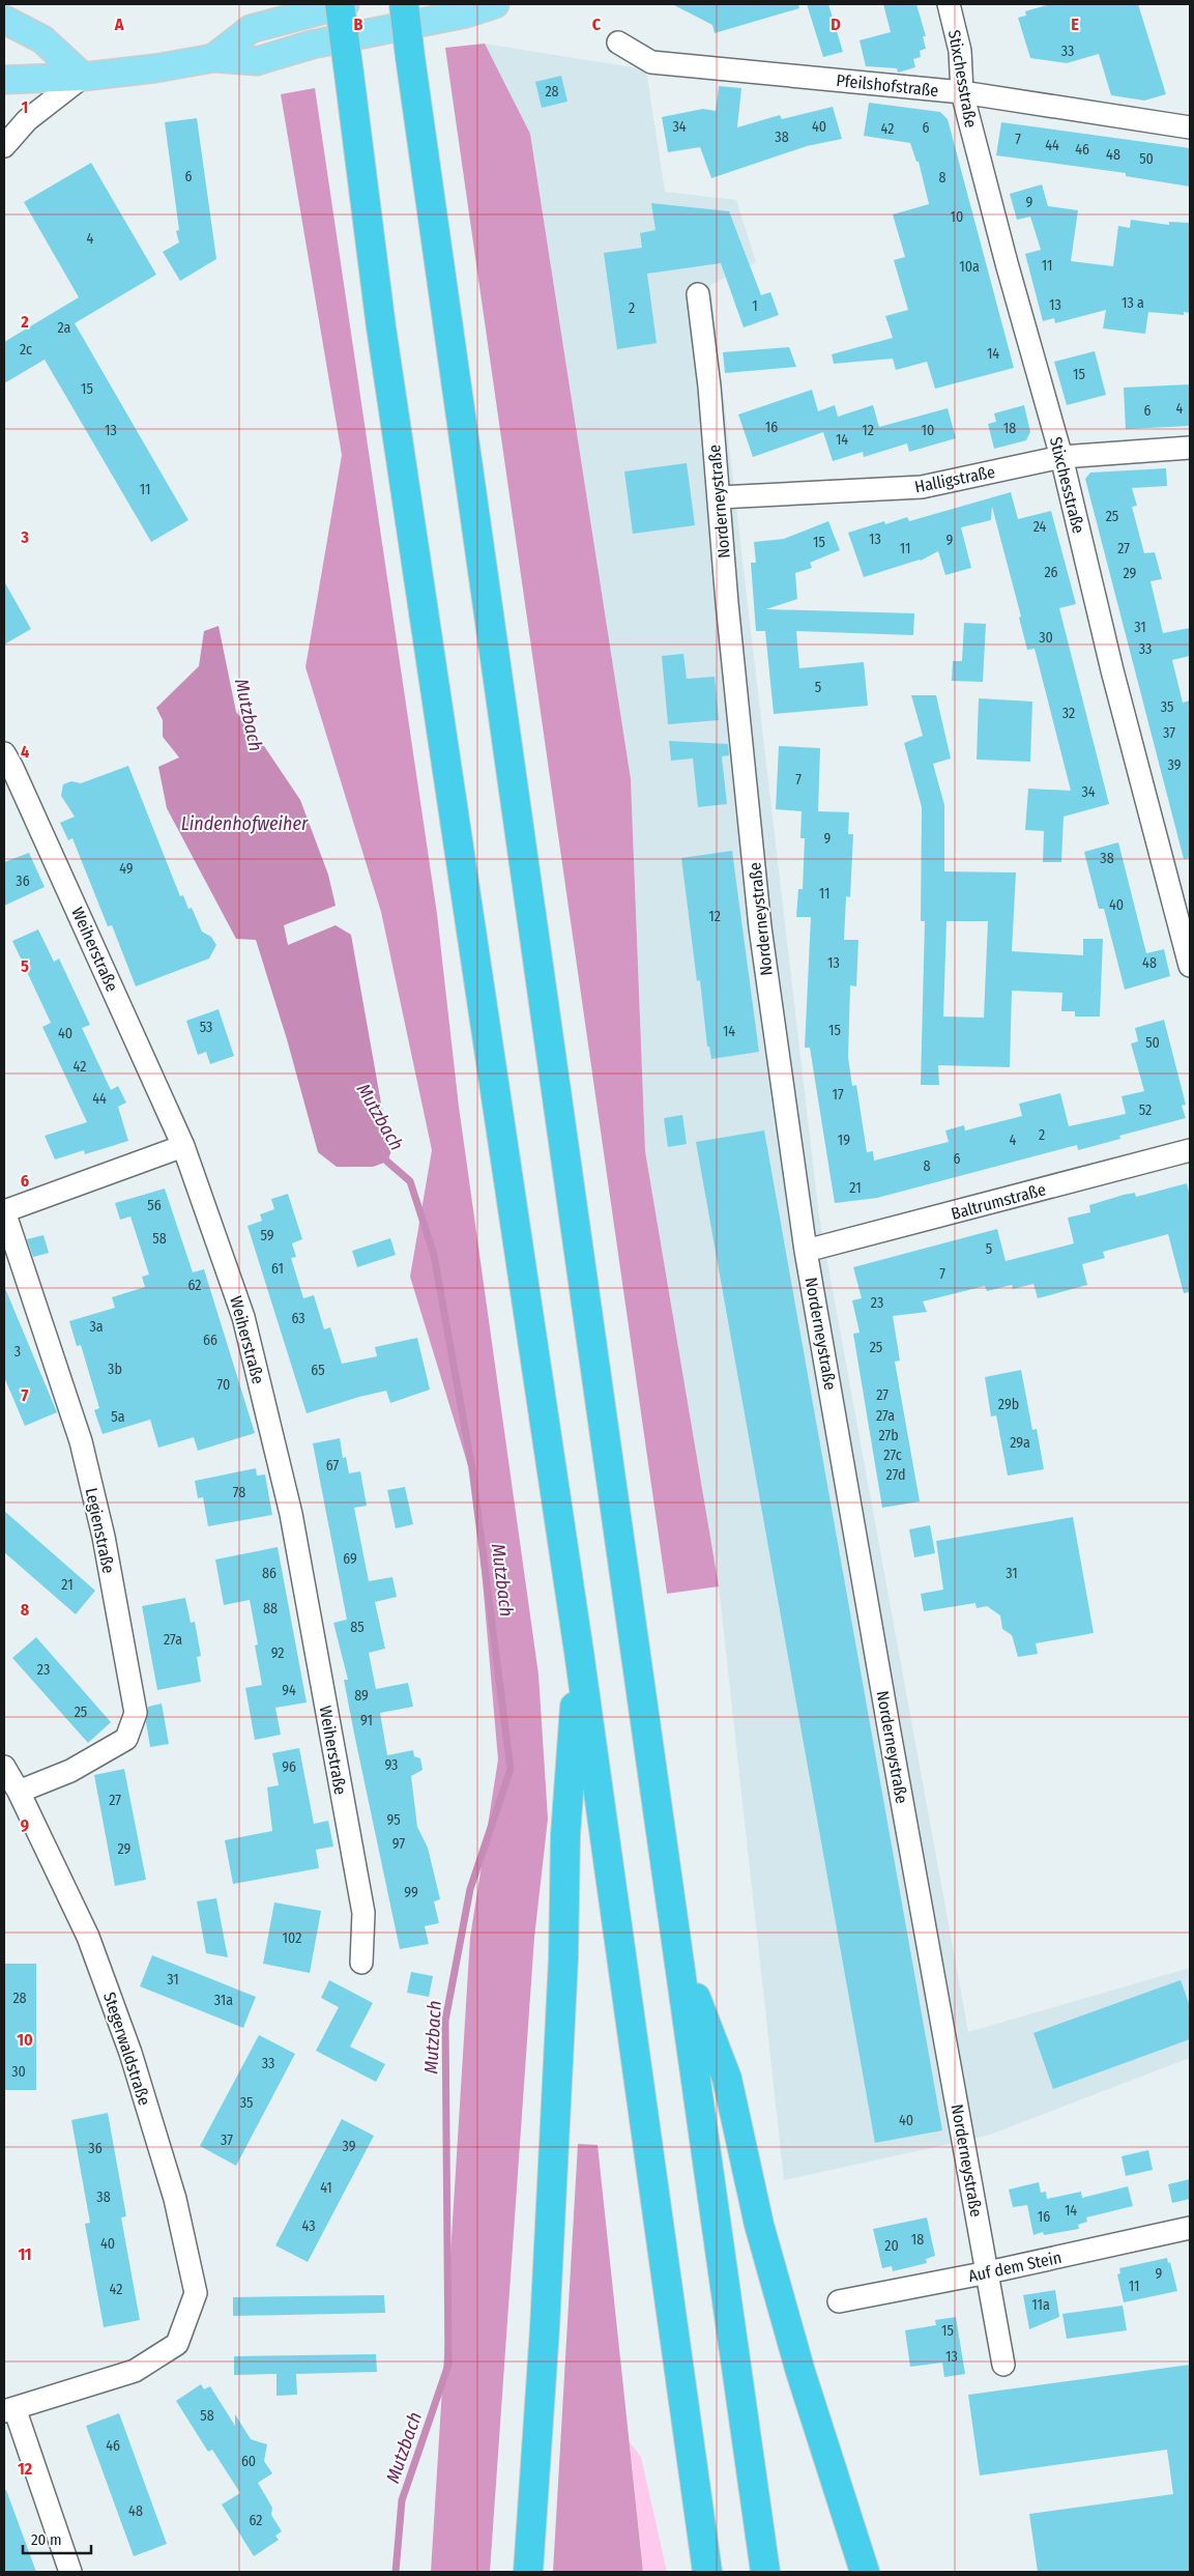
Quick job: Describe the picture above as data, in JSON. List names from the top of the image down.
{
  "streets": {
    "street": [
      "Stixchesstraße",
      "Pfeilshofstraße",
      "Halligstraße",
      "Norderneystraße",
      "Weiherstraße",
      "Baltrumstraße",
      "Legienstraße",
      "Stegerwaldstraße",
      "Auf dem Stein"
    ]
  },
  "crossings": [
    ["Stixchesstraße", "Pfeilshofstraße"],
    ["Stixchesstraße", "Halligstraße"],
    ["Halligstraße", "Norderneystraße"],
    ["Norderneystraße", "Baltrumstraße"],
    ["Norderneystraße", "Auf dem Stein"],
    ["Weiherstraße", "Legienstraße"],
    ["Legienstraße", "Stegerwaldstraße"]
  ],
  "water": ["Mutzbach", "Lindenhofweiher"],
  "house_numbers": [
    "33",
    "28",
    "34",
    "40",
    "6",
    "42",
    "38",
    "7",
    "44",
    "46",
    "48",
    "50",
    "6",
    "8",
    "9",
    "10",
    "4",
    "11",
    "10a",
    "13 a",
    "13",
    "1",
    "2",
    "2a",
    "2c",
    "14",
    "15",
    "15",
    "4",
    "6",
    "16",
    "18",
    "13",
    "12",
    "10",
    "14",
    "11",
    "25",
    "24",
    "13",
    "9",
    "15",
    "11",
    "27",
    "26",
    "29",
    "31",
    "30",
    "33",
    "5",
    "35",
    "32",
    "37",
    "39",
    "7",
    "34",
    "9",
    "38",
    "49",
    "36",
    "11",
    "40",
    "12",
    "13",
    "48",
    "53",
    "15",
    "14",
    "40",
    "50",
    "42",
    "17",
    "44",
    "52",
    "2",
    "19",
    "4",
    "6",
    "8",
    "21",
    "56",
    "59",
    "58",
    "5",
    "61",
    "7",
    "62",
    "23",
    "63",
    "3a",
    "66",
    "25",
    "3",
    "3b",
    "65",
    "70",
    "27",
    "29b",
    "27a",
    "5a",
    "27b",
    "29a",
    "27c",
    "67",
    "27d",
    "78",
    "69",
    "86",
    "31",
    "21",
    "88",
    "85",
    "27a",
    "92",
    "23",
    "94",
    "89",
    "25",
    "91",
    "93",
    "96",
    "27",
    "95",
    "97",
    "29",
    "99",
    "102",
    "31",
    "28",
    "31a",
    "33",
    "30",
    "35",
    "40",
    "37",
    "39",
    "36",
    "41",
    "38",
    "14",
    "16",
    "43",
    "18",
    "40",
    "20",
    "9",
    "11",
    "42",
    "11a",
    "15",
    "13",
    "58",
    "46",
    "60",
    "48",
    "62"
  ],
  "scale_bar": "20 m",
  "grid": {
    "columns": [
      "A",
      "B",
      "C",
      "D",
      "E"
    ],
    "rows": [
      "1",
      "2",
      "3",
      "4",
      "5",
      "6",
      "7",
      "8",
      "9",
      "10",
      "11",
      "12"
    ]
  }
}
